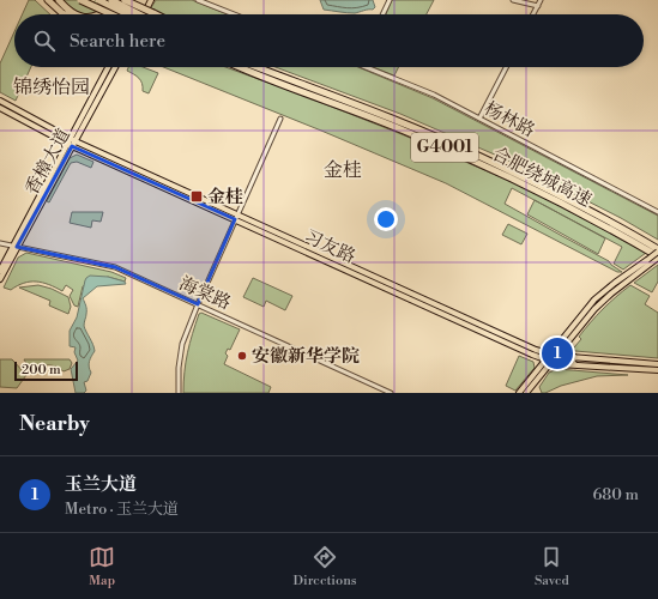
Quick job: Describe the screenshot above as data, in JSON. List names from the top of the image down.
{
  "streets": {
    "highway": ["G4001", "合肥绕城高速"],
    "main road": ["香樟大道", "习友路"],
    "street": ["杨林路", "海棠路"]
  },
  "crossings": [
    ["香樟大道", "习友路"],
    ["香樟大道", "海棠路"]
  ],
  "districts": ["锦绣怡园", "金桂"],
  "places": {
    "transit": ["金桂"],
    "other": ["安徽新华学院"]
  },
  "scale_bar": "200 m",
  "page": {
    "search": "Search here",
    "pins": "1",
    "scale": "200 m",
    "heading": "Nearby",
    "list": [
      {
        "mark": "1",
        "name": "玉兰大道",
        "note": "Metro · 玉兰大道",
        "value": "680 m"
      }
    ],
    "nav": ["Map", "Directions", "Saved"]
  }
}
